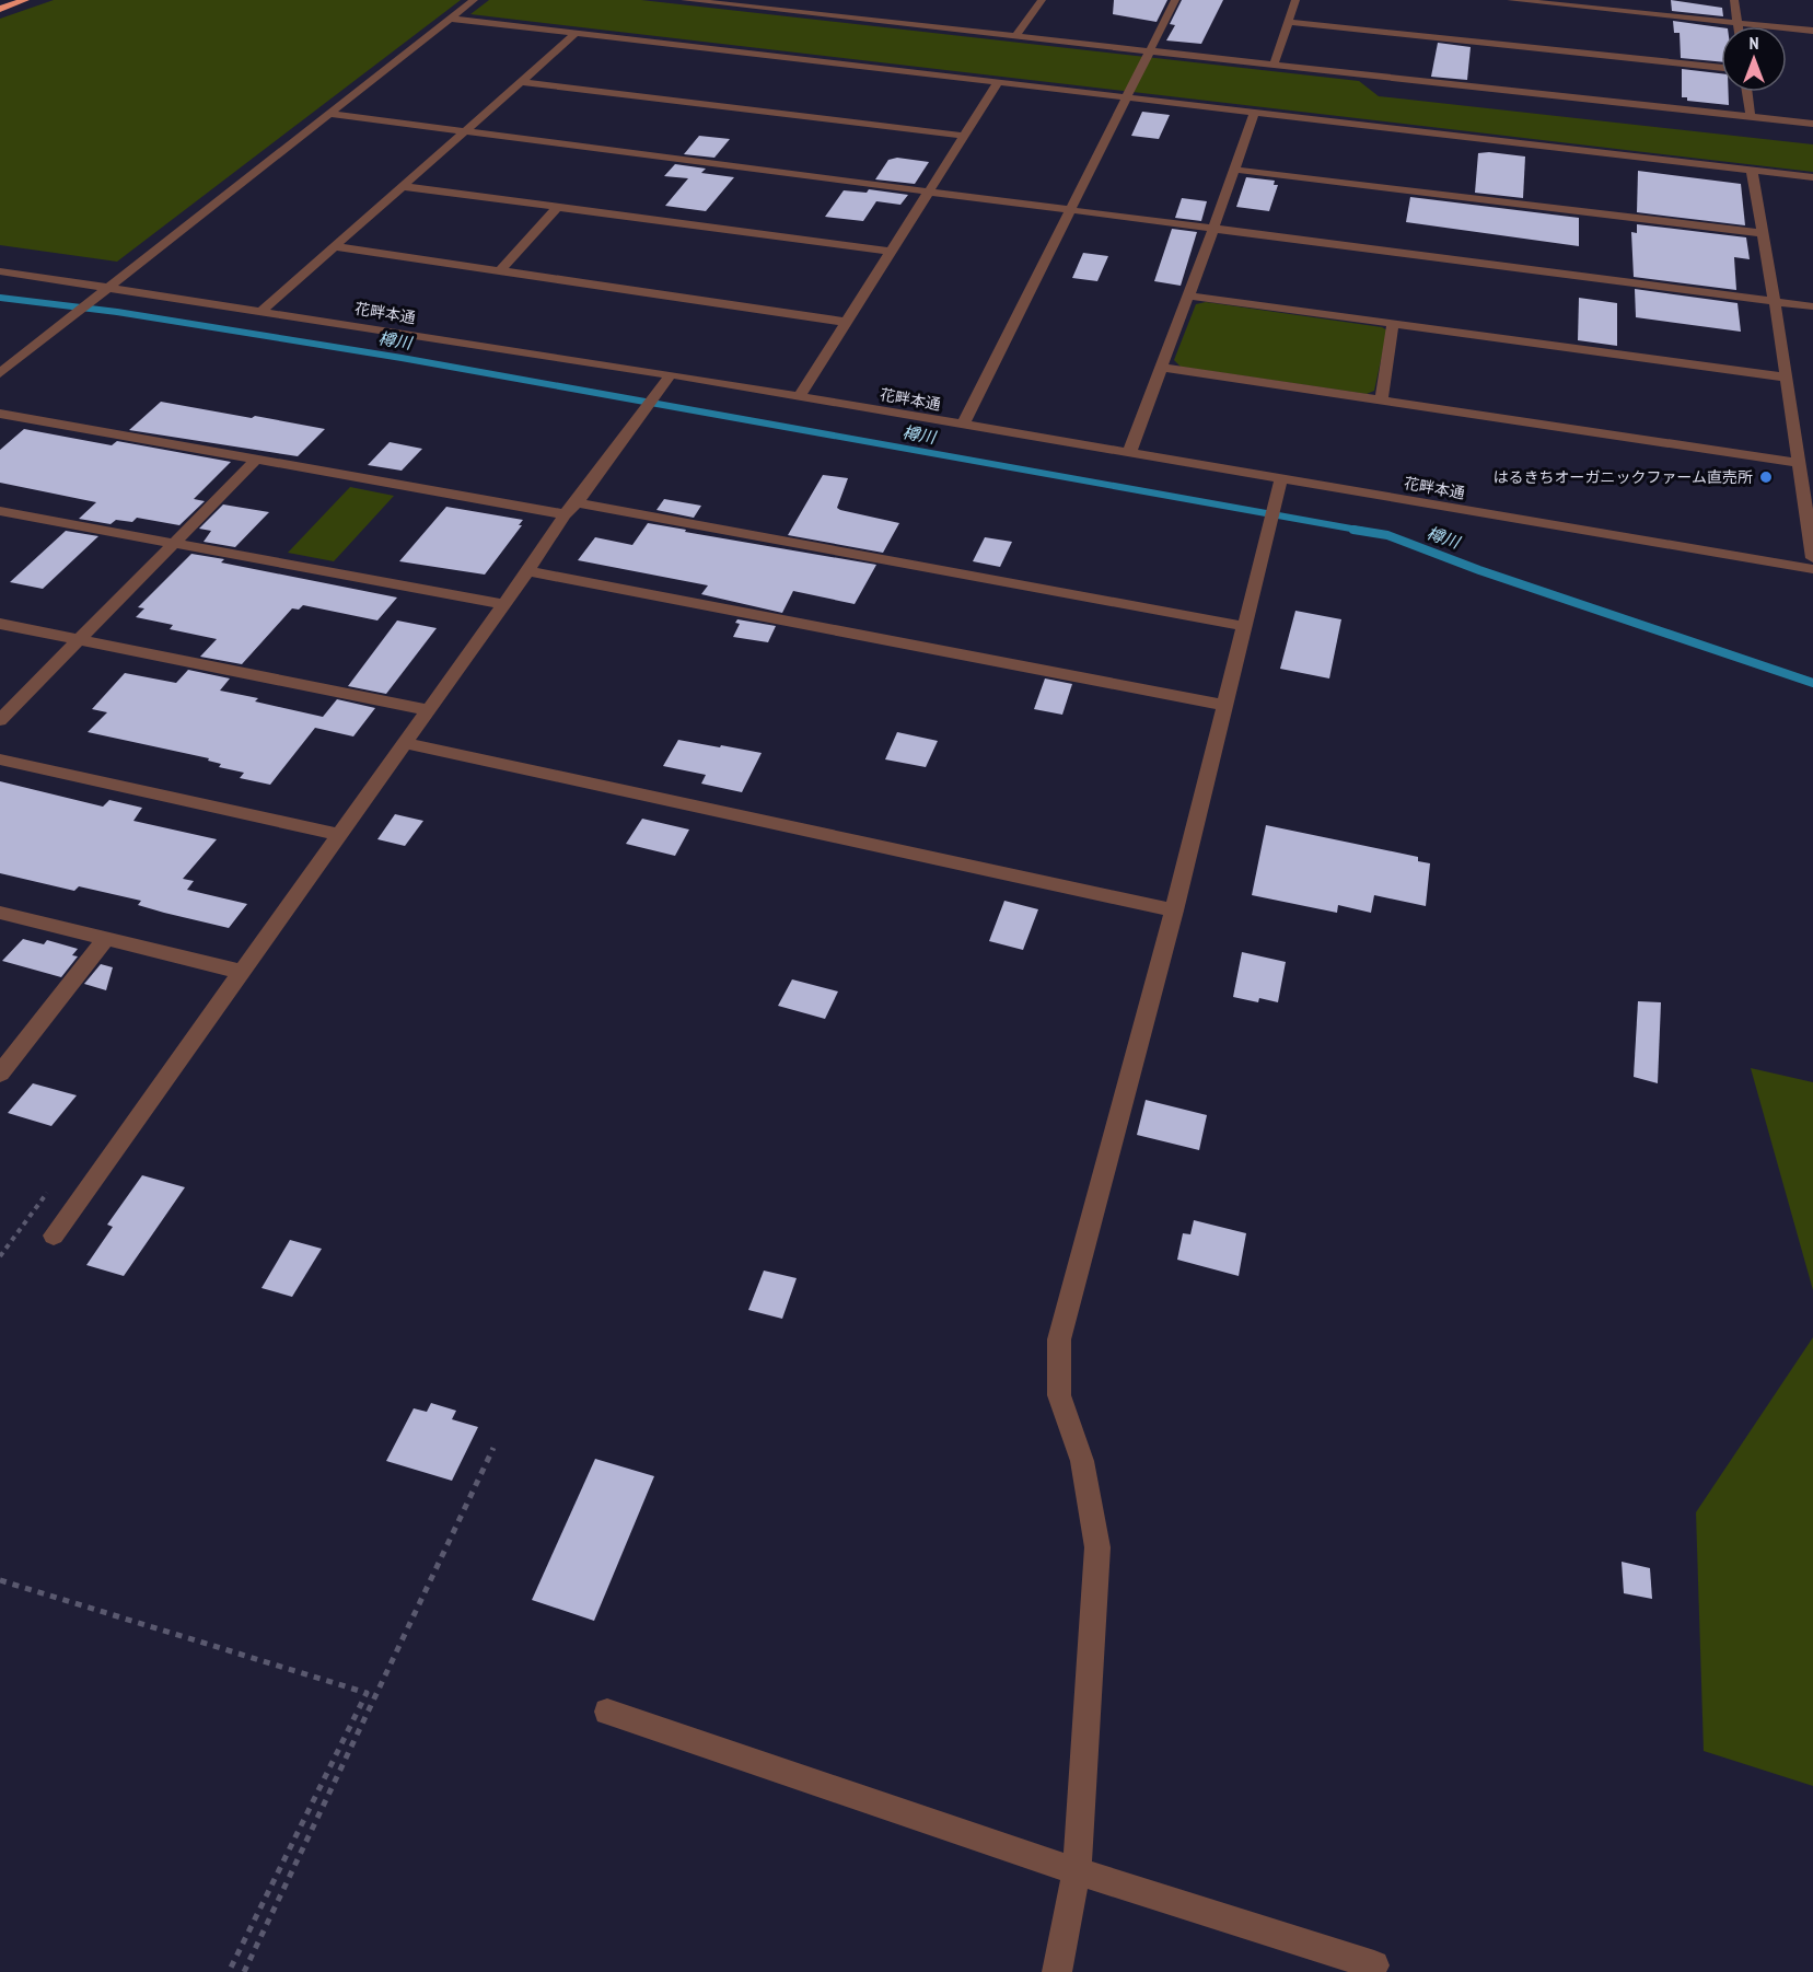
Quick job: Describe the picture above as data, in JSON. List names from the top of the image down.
{
  "streets": {
    "street": ["花畔本通"]
  },
  "water": ["樽川"],
  "places": ["はるきちオーガニックファーム直売所"],
  "north": "top"
}
